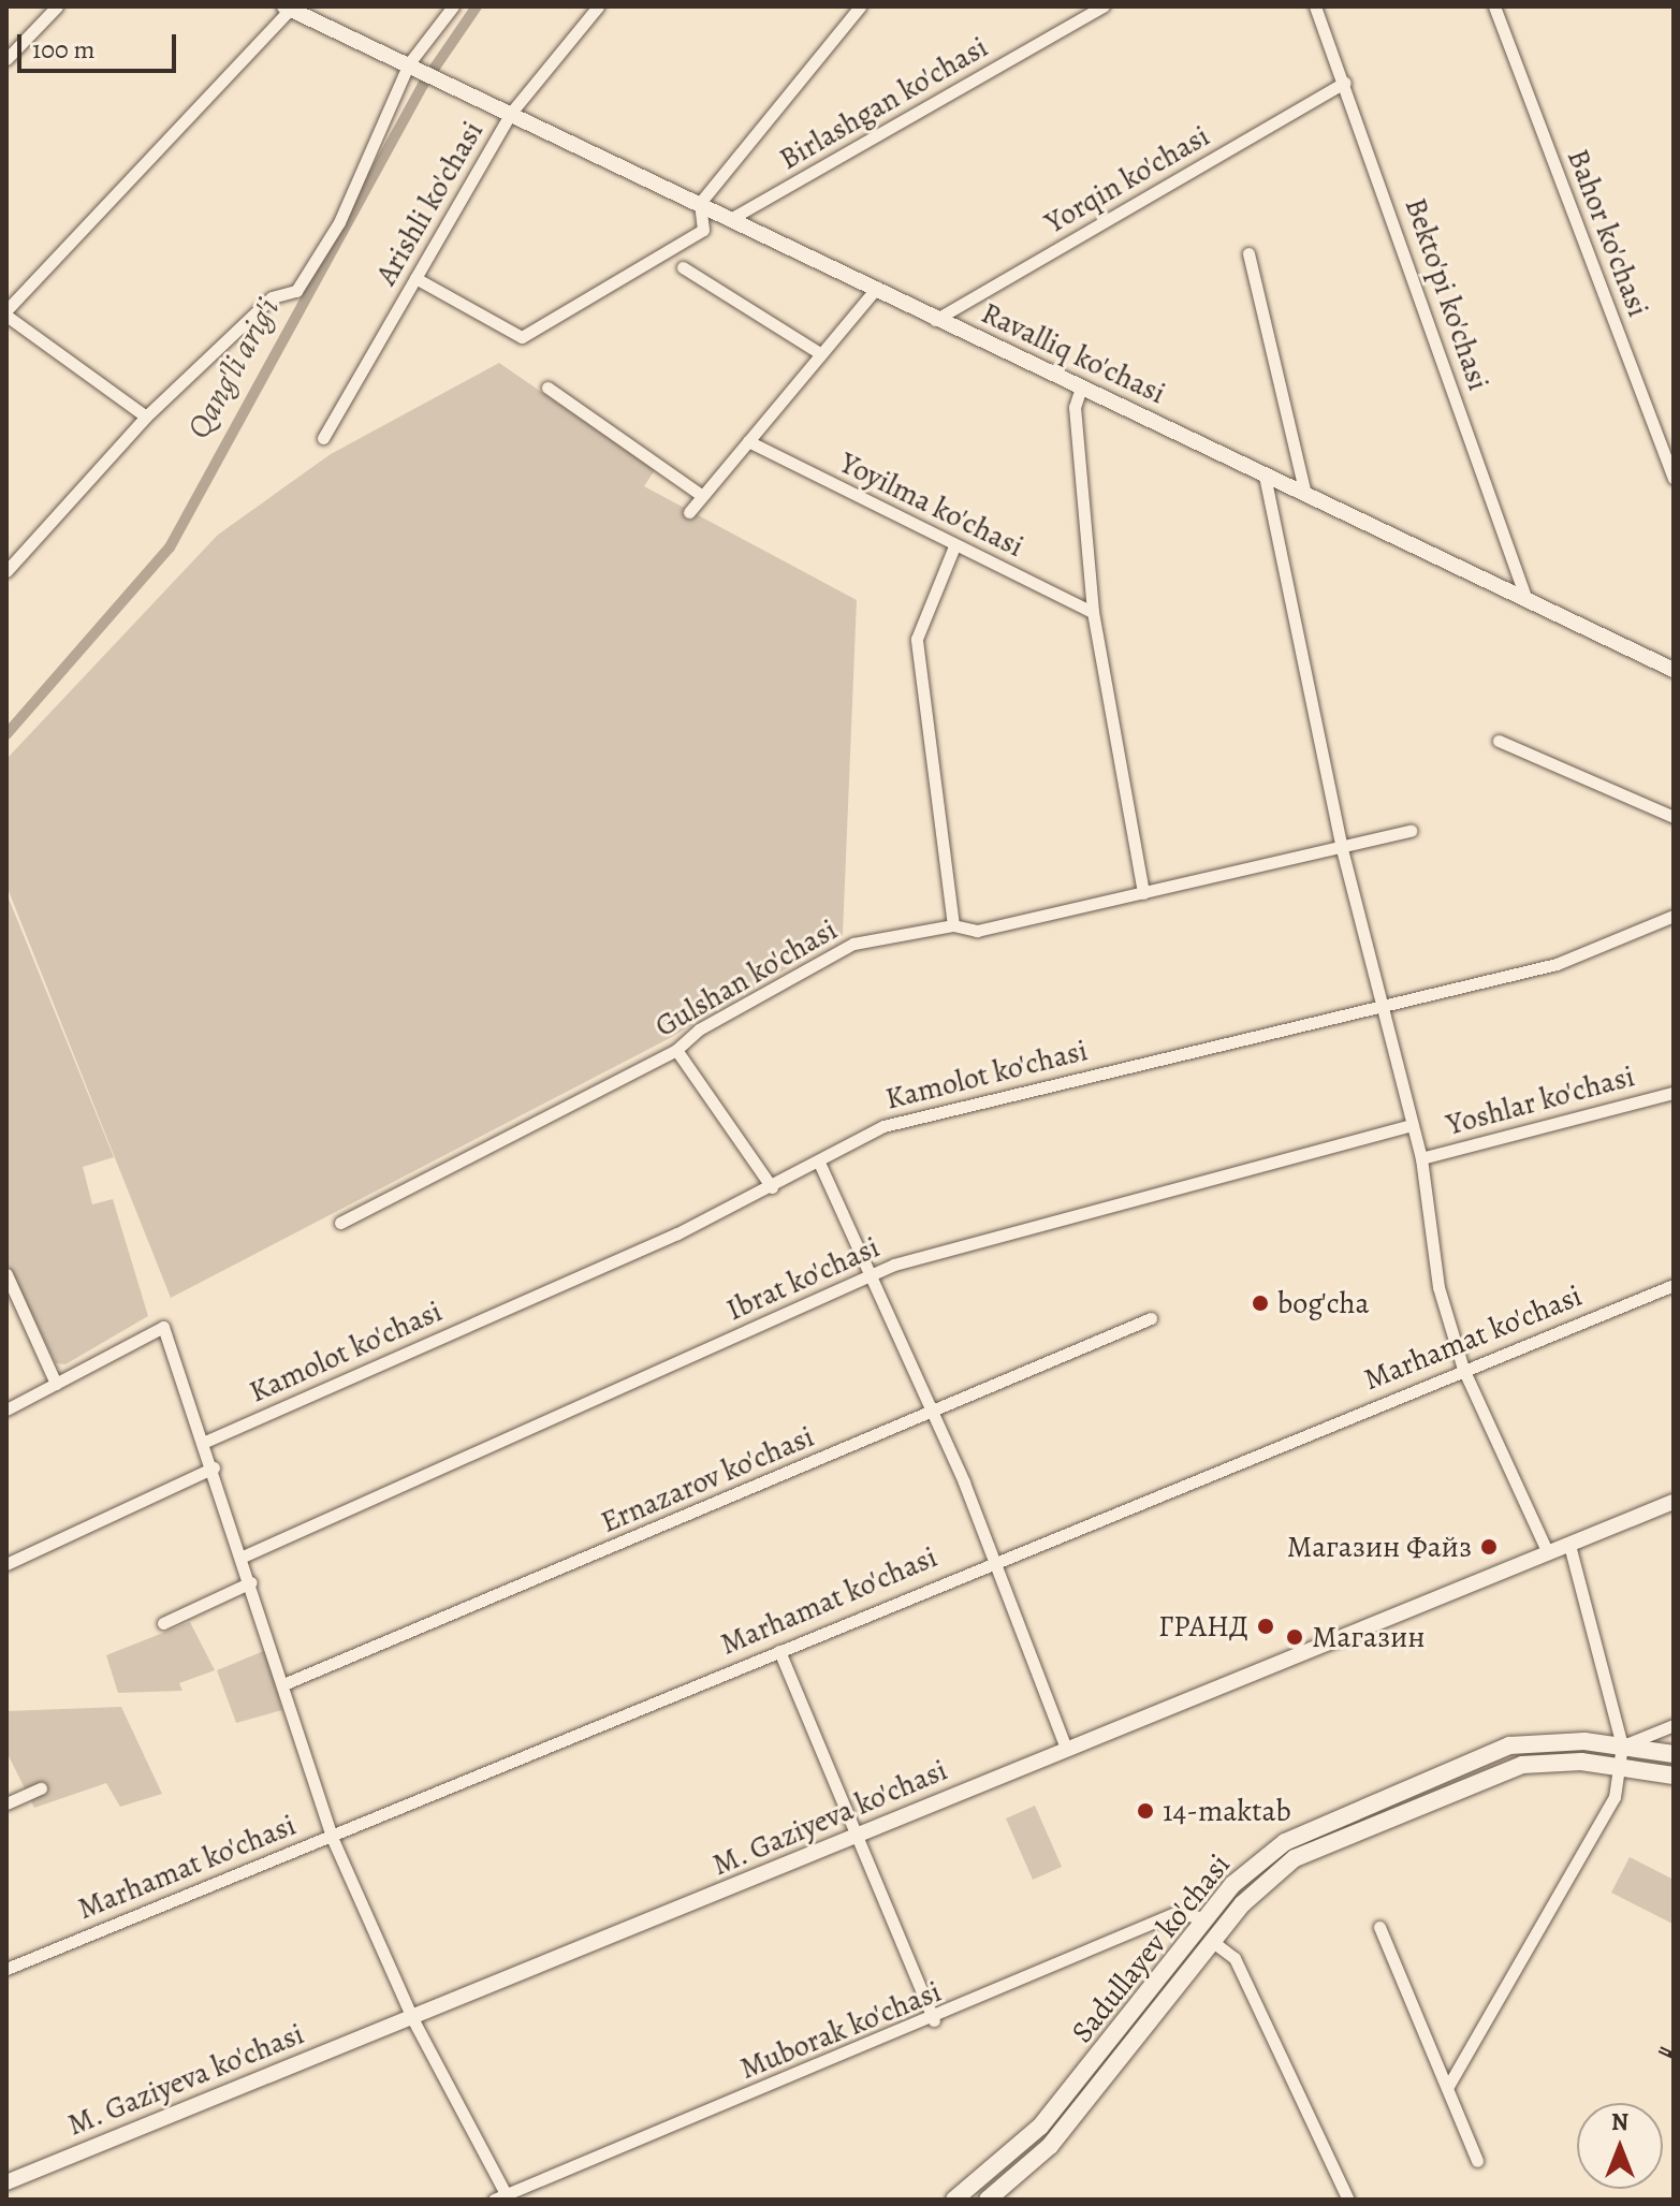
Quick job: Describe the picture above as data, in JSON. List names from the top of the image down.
{
  "streets": {
    "main road": ["Sadullayev ko'chasi"],
    "street": [
      "Birlashgan ko'chasi",
      "Yorqin ko'chasi",
      "Arishli ko'chasi",
      "Bahor ko'chasi",
      "Bekto'pi ko'chasi",
      "Ravalliq ko'chasi",
      "Yoyilma ko'chasi",
      "Gulshan ko'chasi",
      "Kamolot ko'chasi",
      "Yoshlar ko'chasi",
      "Ibrat ko'chasi",
      "Marhamat ko'chasi",
      "Ernazarov ko'chasi",
      "M. Gaziyeva ko'chasi",
      "Muborak ko'chasi"
    ]
  },
  "crossings": [
    ["Birlashgan ko'chasi", "Ravalliq ko'chasi"],
    ["Yorqin ko'chasi", "Bekto'pi ko'chasi"],
    ["Yorqin ko'chasi", "Ravalliq ko'chasi"],
    ["Arishli ko'chasi", "Ravalliq ko'chasi"],
    ["Bekto'pi ko'chasi", "Ravalliq ko'chasi"],
    ["Sadullayev ko'chasi", "Muborak ko'chasi"]
  ],
  "water": ["Qang'li arig'i"],
  "places": [
    "bog'cha",
    "Магазин Файз",
    "ГРАНД",
    "Магазин",
    "14-maktab"
  ],
  "scale_bar": "100 m",
  "north": "top"
}
